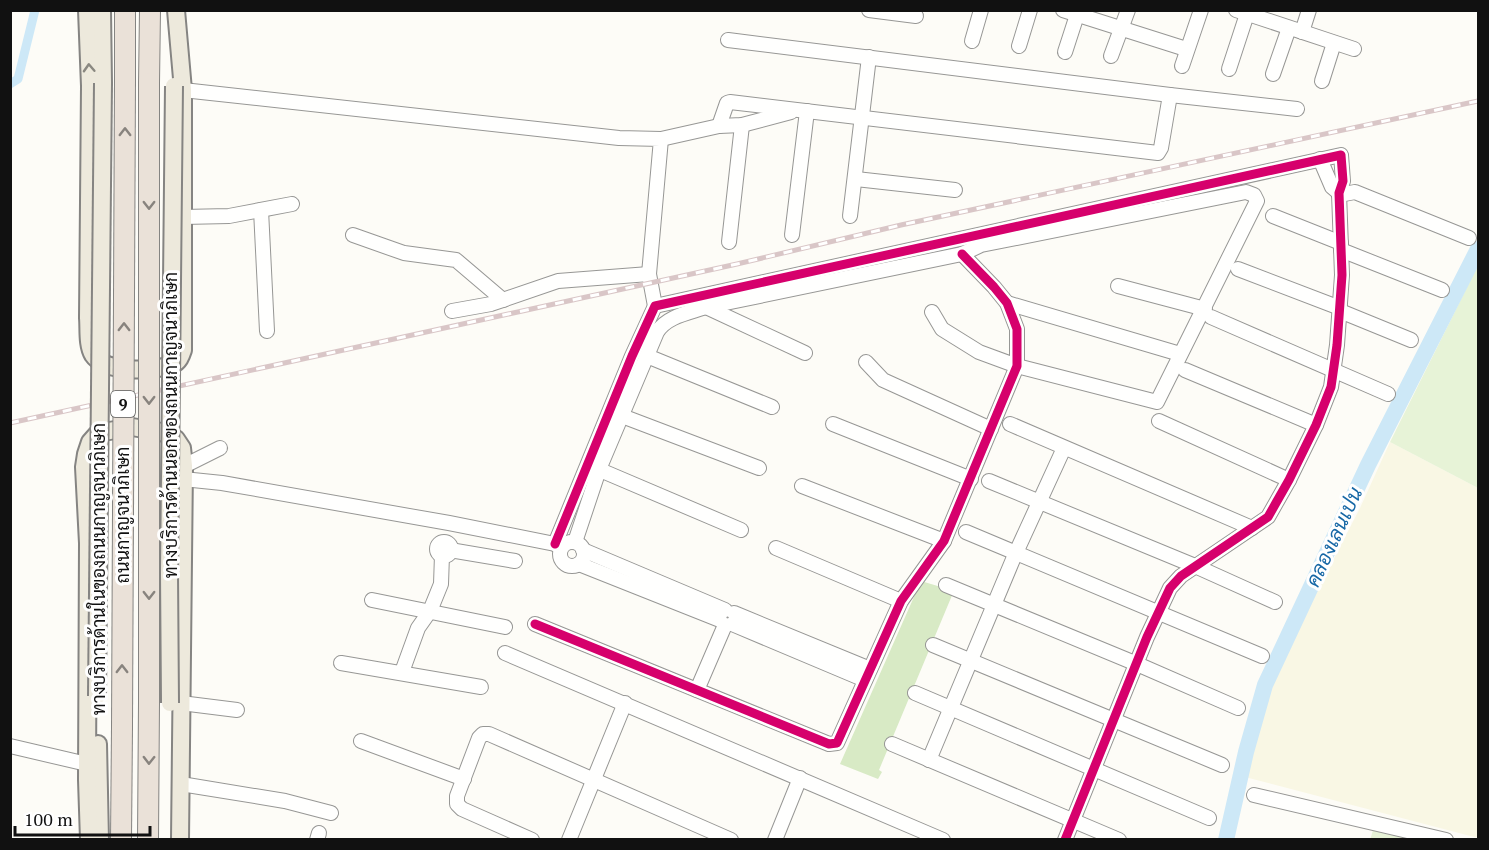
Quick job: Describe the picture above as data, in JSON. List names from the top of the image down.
{
  "streets": {
    "highway": ["9", "ถนนกาญจนาภิเษก"],
    "main road": ["ทางบริการด้านนอกของถนนกาญจนาภิเษก", "ทางบริการด้านในของถนนกาญจนาภิเษก"]
  },
  "water": ["คลองเลนเปน"],
  "scale_bar": "100 m"
}
